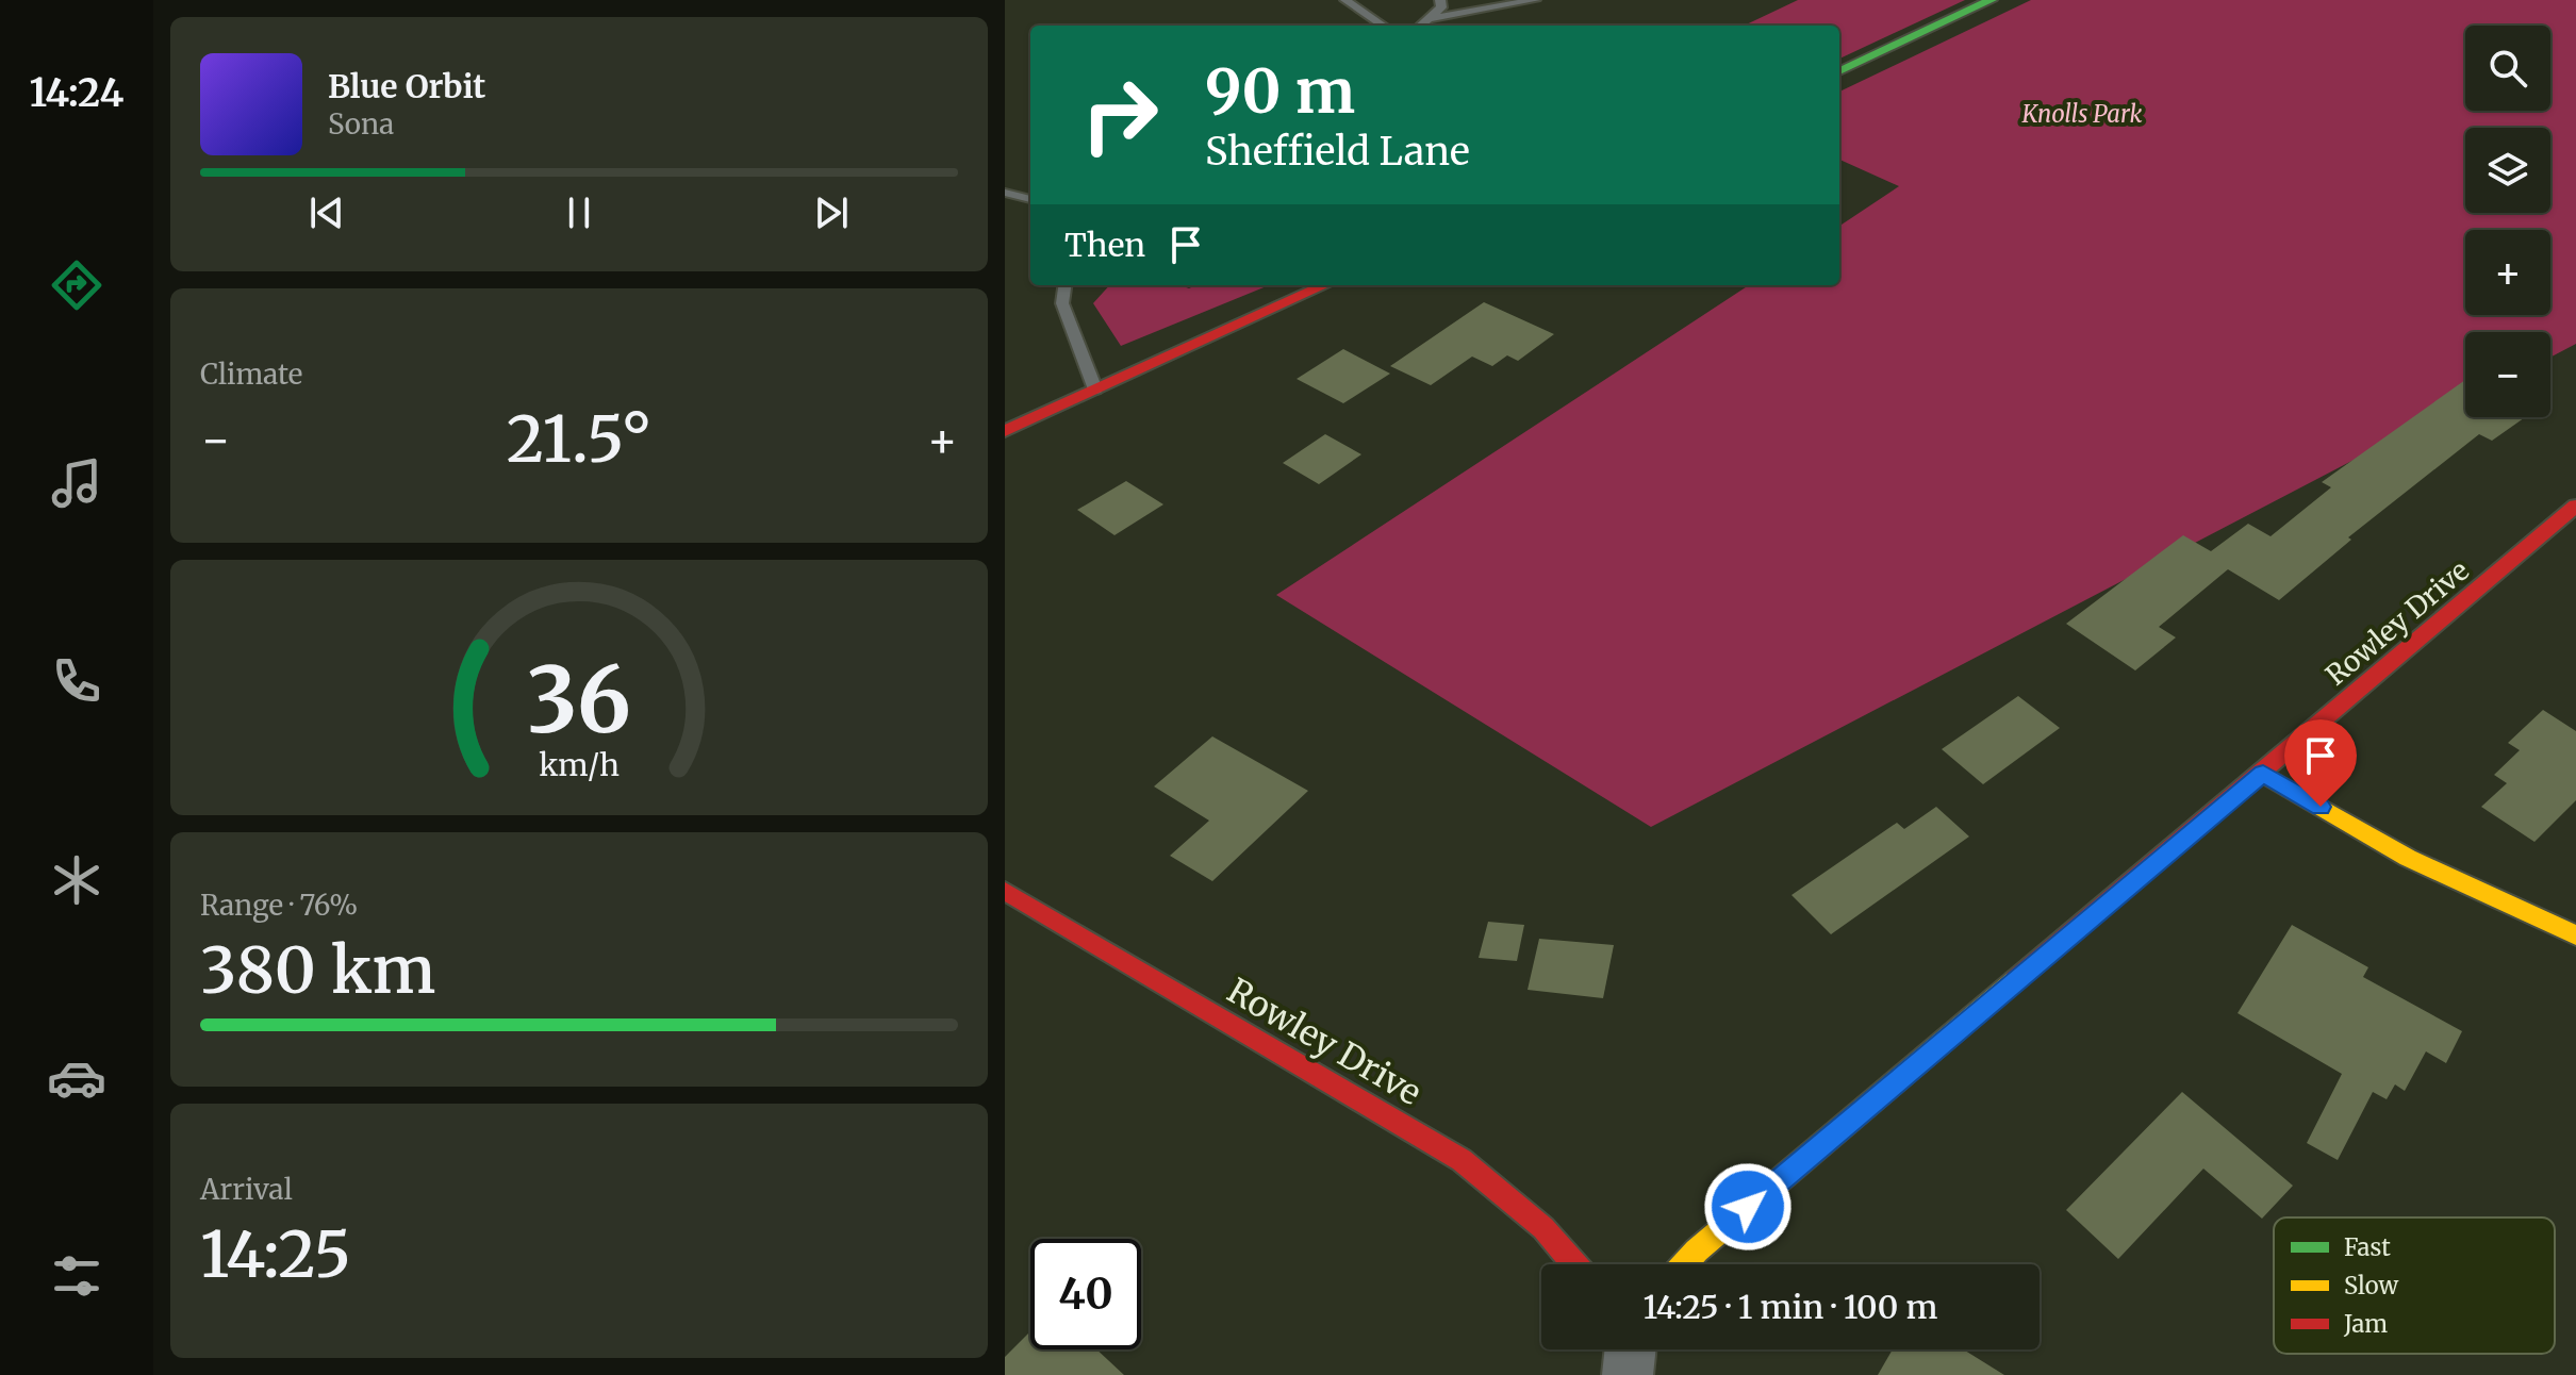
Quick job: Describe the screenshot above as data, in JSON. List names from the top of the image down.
{
  "streets": {
    "street": ["Rowley Drive"]
  },
  "parks": ["Knolls Park"],
  "legend": ["Fast", "Slow", "Jam"],
  "page": {
    "tabs": "14:24",
    "map_buttons": ["+", "−"],
    "turn": ["90 m", "Sheffield Lane"],
    "song": ["Blue Orbit", "Sona"],
    "then": "Then",
    "tile": [
      "Climate",
      ["Range · 76%", "380 km"],
      ["Arrival", "14:25"]
    ],
    "heat": ["−", "21.5°", "+"],
    "limit": "40",
    "trip": "14:25 · 1 min · 100 m",
    "gauge": ["36", "km/h"]
  }
}
